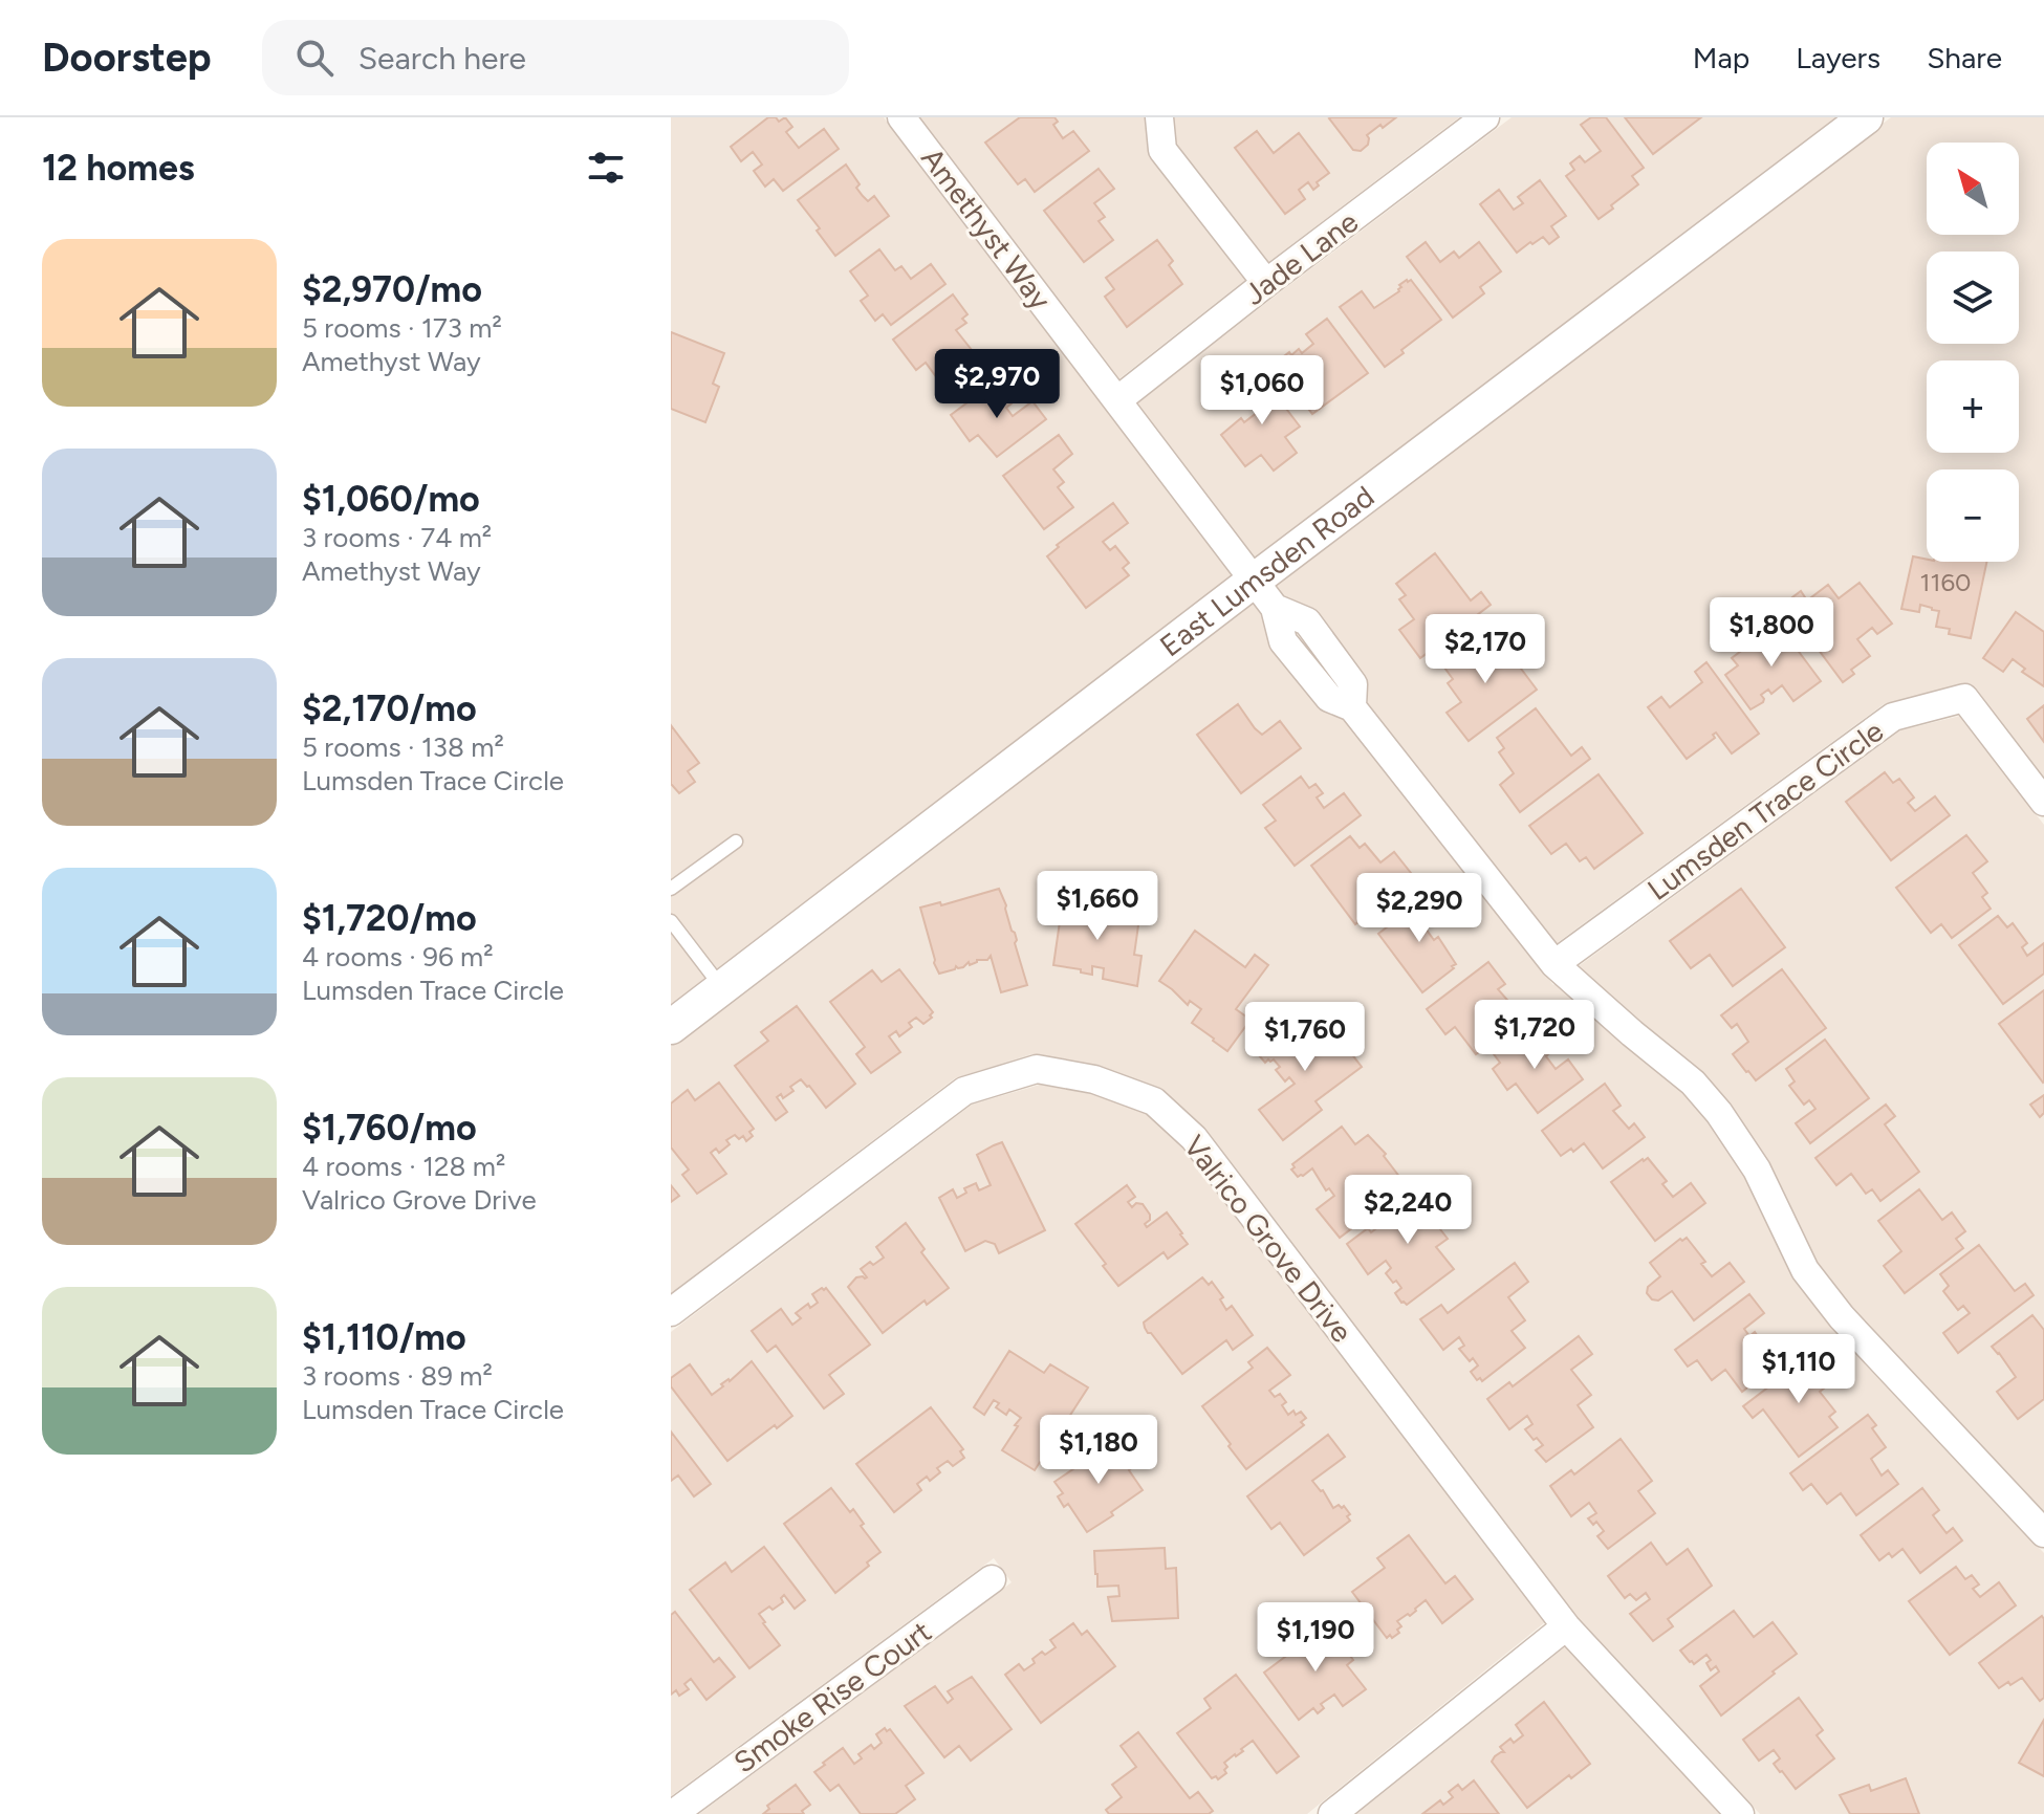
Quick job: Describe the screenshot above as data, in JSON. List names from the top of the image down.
{
  "streets": {
    "street": [
      "Amethyst Way",
      "Jade Lane",
      "East Lumsden Road",
      "Lumsden Trace Circle",
      "Valrico Grove Drive",
      "Smoke Rise Court"
    ]
  },
  "crossings": [
    ["Amethyst Way", "Jade Lane"],
    ["Amethyst Way", "East Lumsden Road"]
  ],
  "house_numbers": ["1160"],
  "north": "top left",
  "page": {
    "header": "Doorstep",
    "search": "Search here",
    "nav": ["Map", "Layers", "Share"],
    "heading": "12 homes",
    "map_buttons": ["+", "−"],
    "list": [
      {
        "name": "$2,970/mo",
        "note": "5 rooms · 173 m² · Amethyst Way"
      },
      {
        "name": "$1,060/mo",
        "note": "3 rooms · 74 m² · Amethyst Way"
      },
      {
        "name": "$2,170/mo",
        "note": "5 rooms · 138 m² · Lumsden Trace Circle"
      },
      {
        "name": "$1,720/mo",
        "note": "4 rooms · 96 m² · Lumsden Trace Circle"
      },
      {
        "name": "$1,760/mo",
        "note": "4 rooms · 128 m² · Valrico Grove Drive"
      },
      {
        "name": "$1,110/mo",
        "note": "3 rooms · 89 m² · Lumsden Trace Circle"
      }
    ],
    "price": [
      "$2,970",
      "$1,060",
      "$1,800",
      "$2,170",
      "$1,660",
      "$2,290",
      "$1,720",
      "$1,760",
      "$2,240",
      "$1,110",
      "$1,180",
      "$1,190"
    ]
  }
}
